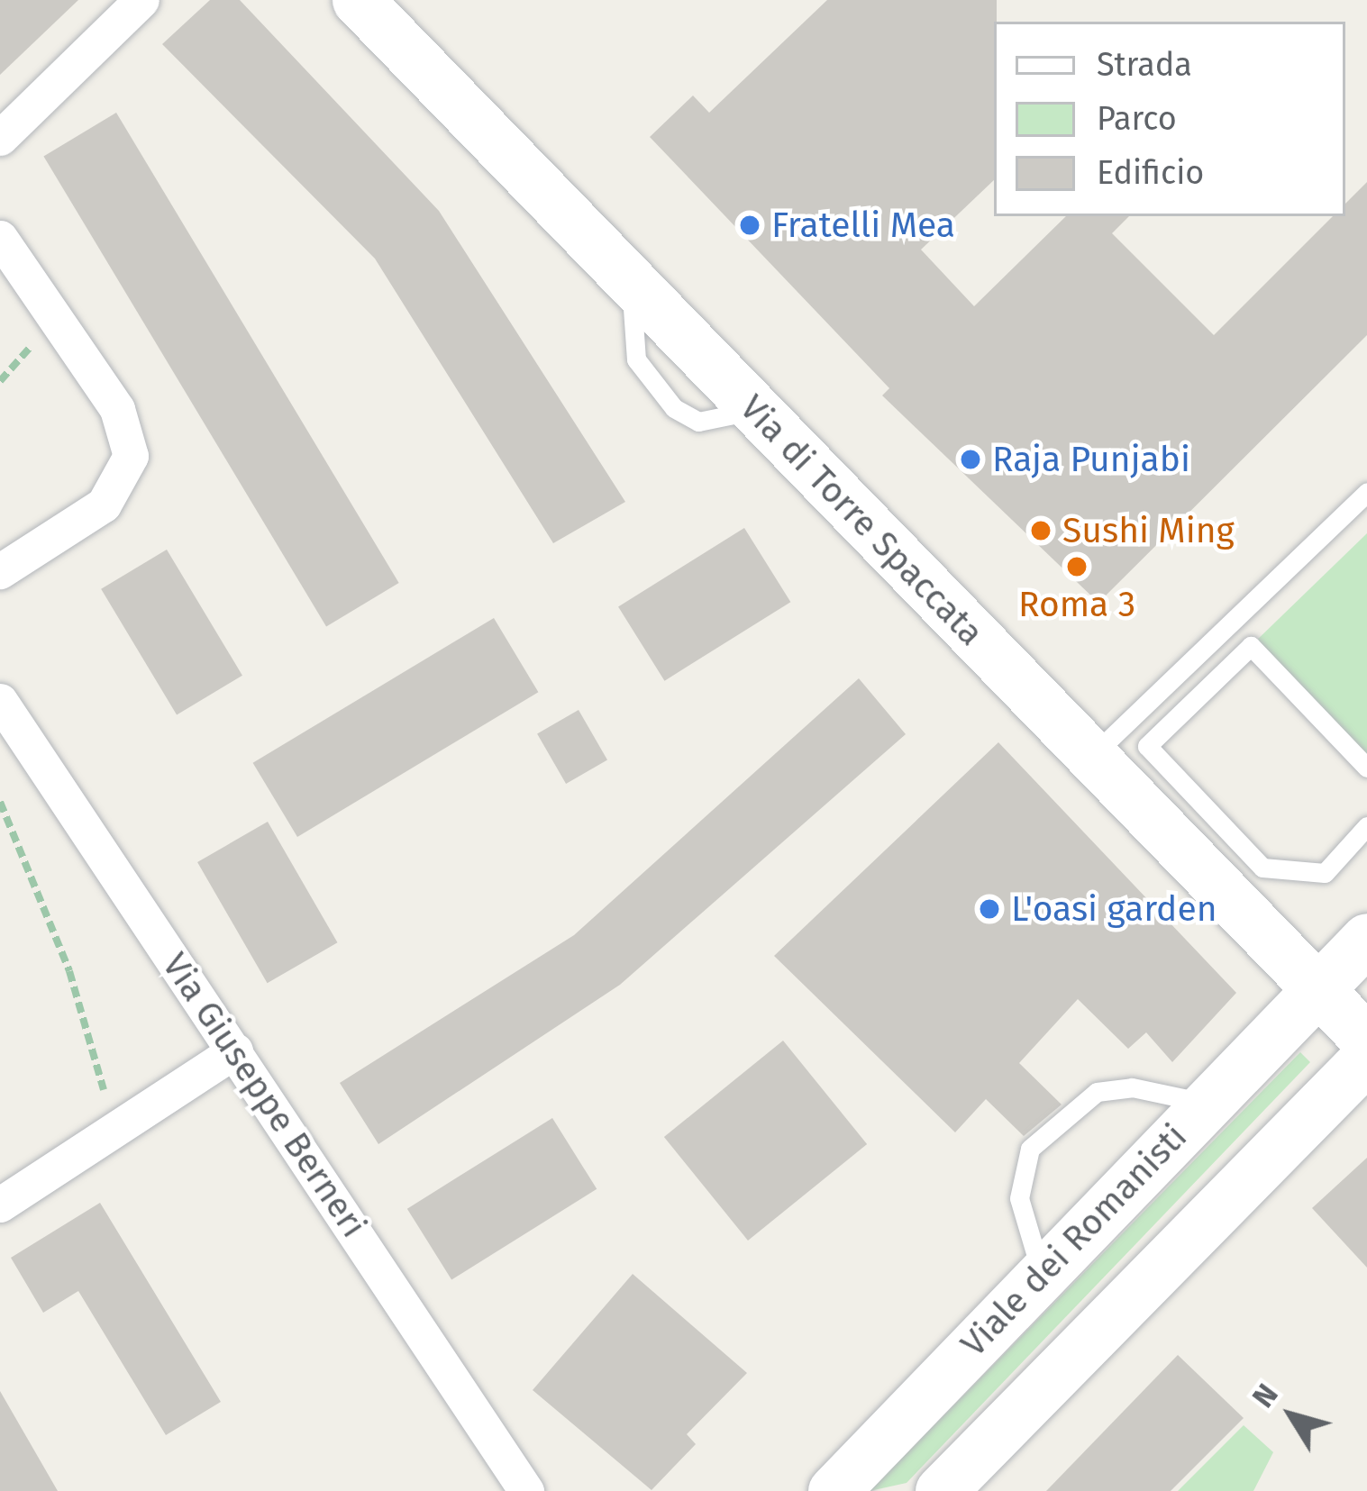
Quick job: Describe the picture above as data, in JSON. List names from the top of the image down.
{
  "streets": {
    "street": ["Via di Torre Spaccata", "Via Giuseppe Berneri", "Viale dei Romanisti"]
  },
  "crossings": [
    ["Via di Torre Spaccata", "Viale dei Romanisti"]
  ],
  "places": [
    "Fratelli Mea",
    "Raja Punjabi",
    "Sushi Ming",
    "Roma 3",
    "L'oasi garden"
  ],
  "legend": ["Strada", "Parco", "Edificio"],
  "north": "top left"
}
